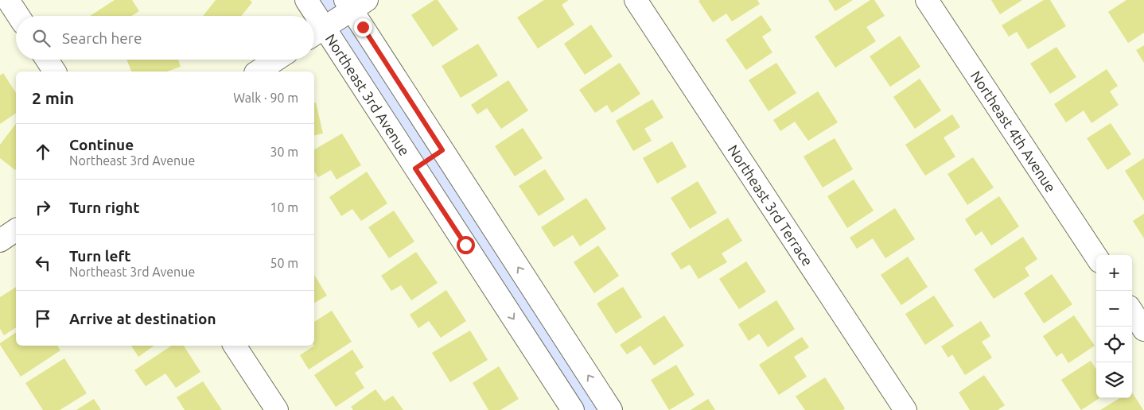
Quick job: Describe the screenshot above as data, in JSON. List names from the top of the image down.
{
  "streets": {
    "street": ["Northeast 3rd Avenue", "Northeast 4th Avenue", "Northeast 3rd Terrace"]
  },
  "page": {
    "search": "Search here",
    "heading": ["2 min", "Walk · 90 m"],
    "list": [
      ["Continue", "Northeast 3rd Avenue", "30 m"],
      ["Turn right", "10 m"],
      ["Turn left", "Northeast 3rd Avenue", "50 m"],
      "Arrive at destination"
    ],
    "map_buttons": ["+", "−"]
  }
}
